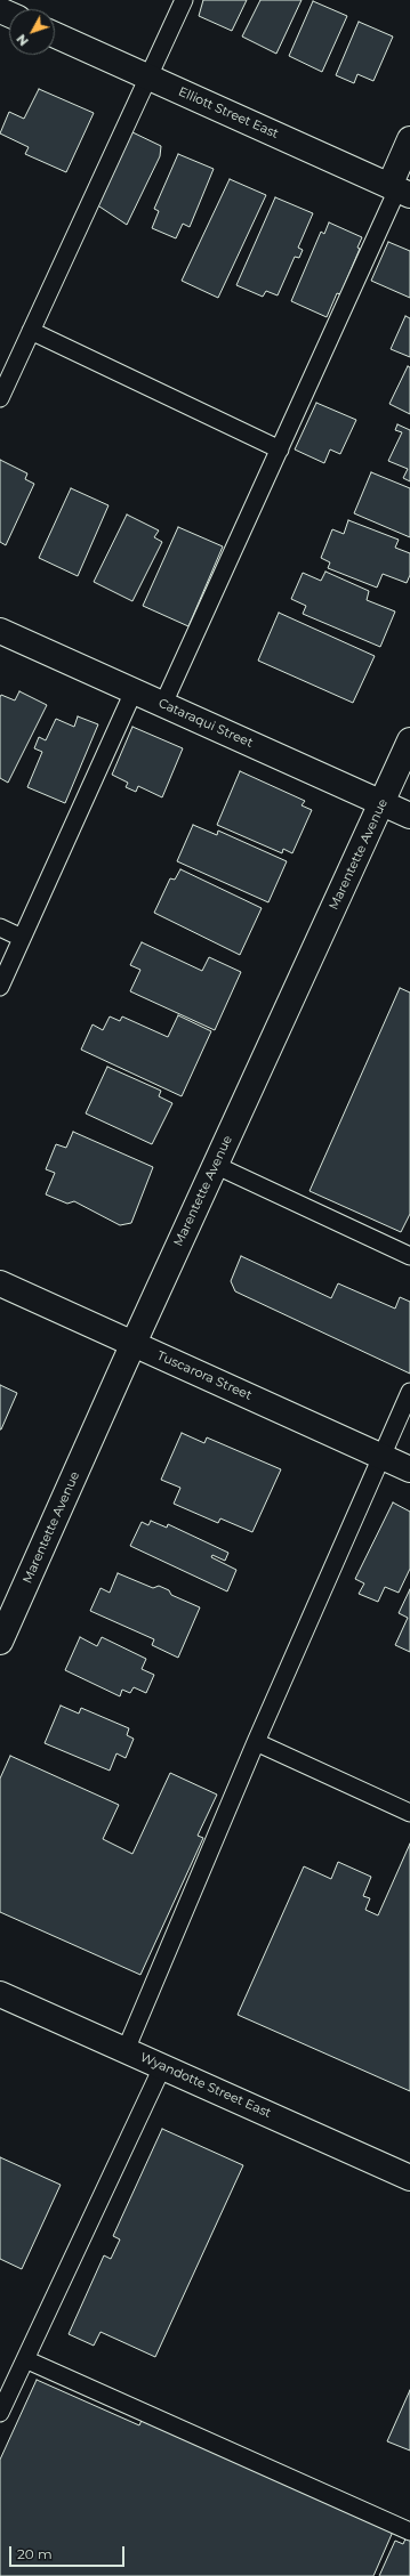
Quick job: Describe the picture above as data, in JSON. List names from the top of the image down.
{
  "streets": {
    "street": [
      "Elliott Street East",
      "Cataraqui Street",
      "Marentette Avenue",
      "Tuscarora Street",
      "Wyandotte Street East"
    ]
  },
  "crossings": [
    ["Cataraqui Street", "Marentette Avenue"],
    ["Marentette Avenue", "Tuscarora Street"]
  ],
  "scale_bar": "20 m",
  "north": "bottom left"
}
